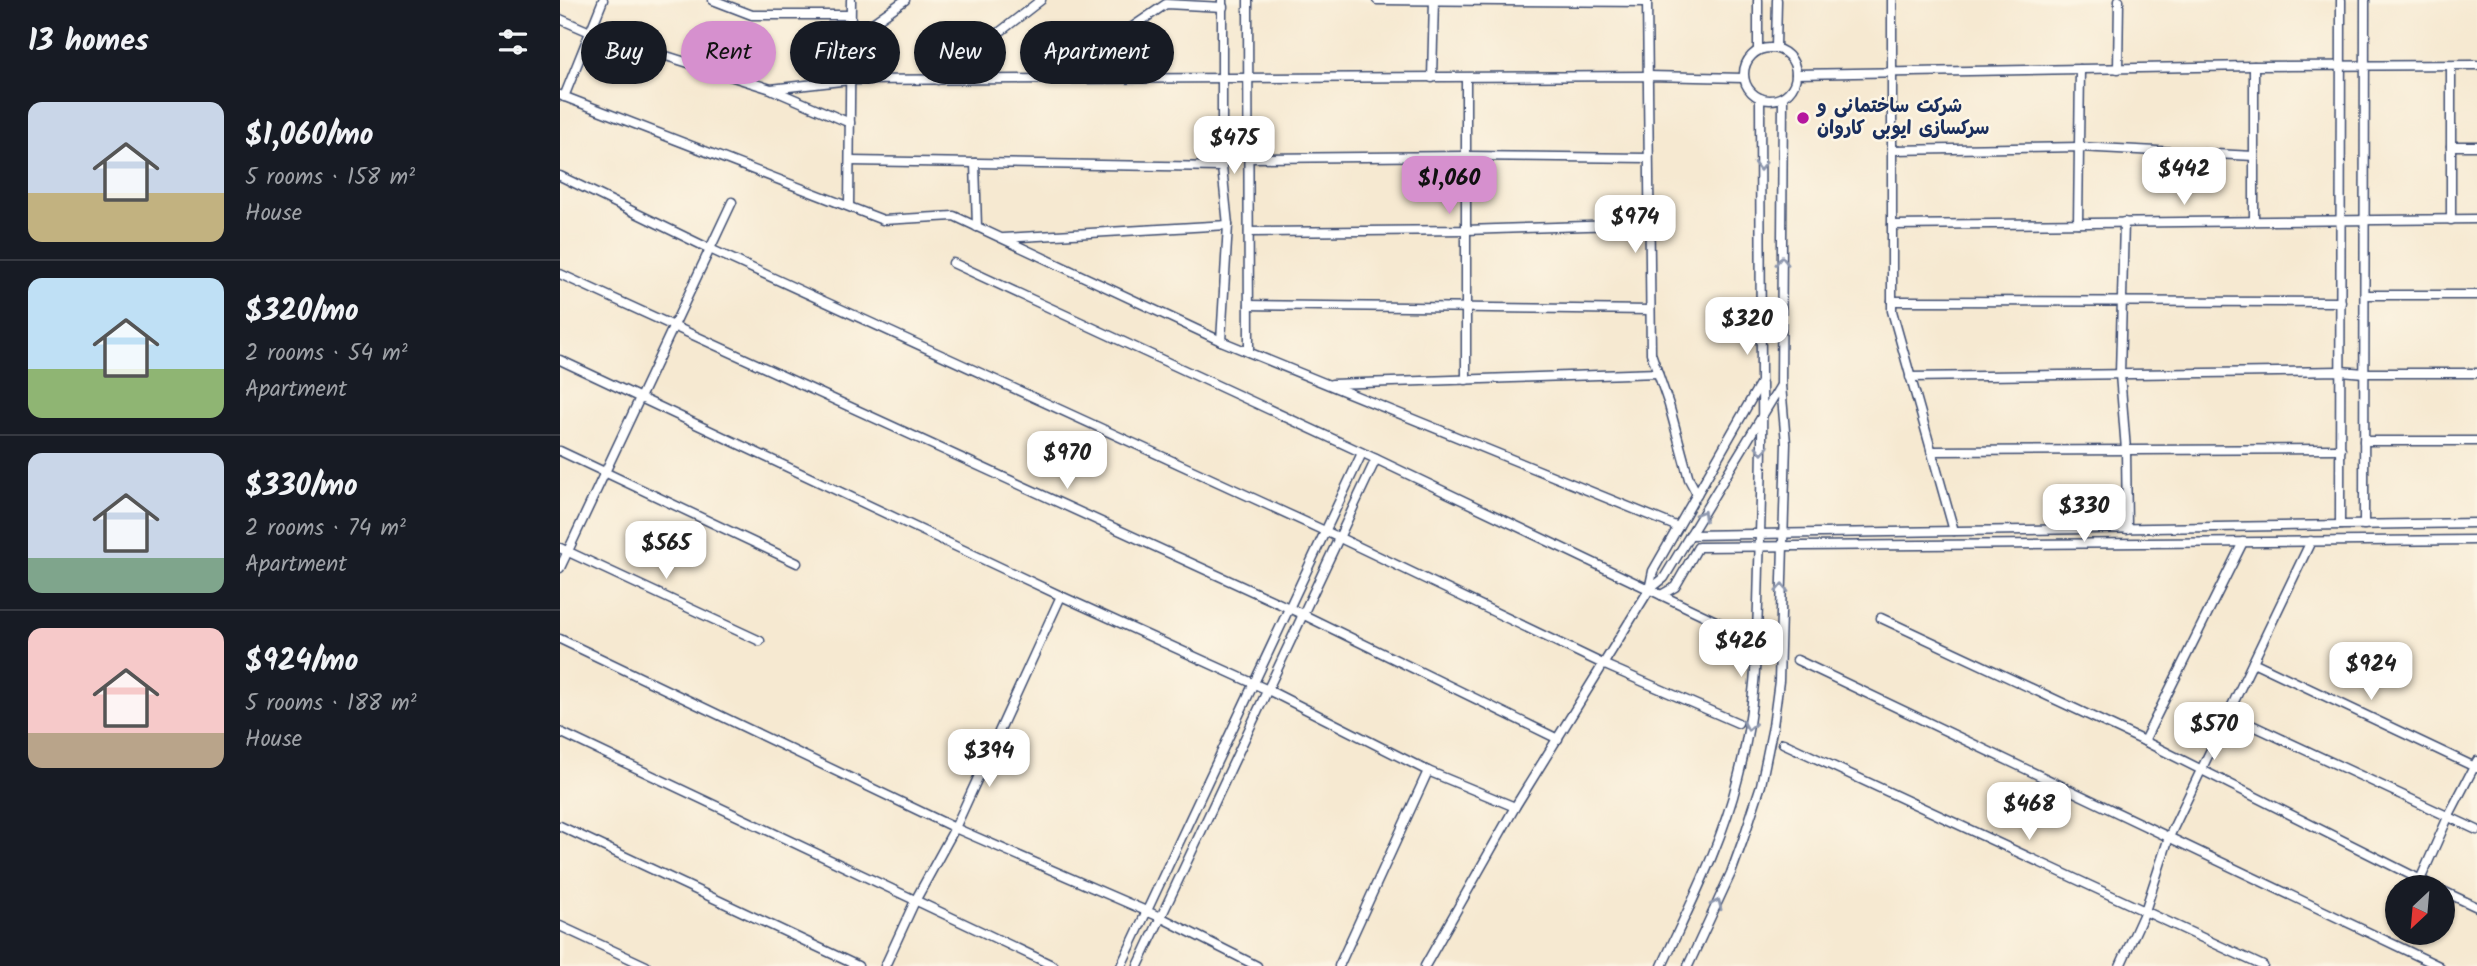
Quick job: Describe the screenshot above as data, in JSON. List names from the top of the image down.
{
  "places": ["شرکت ساختمانی و سرکسازی ایوبی کاروان"],
  "north": "bottom left",
  "page": {
    "heading": "13 homes",
    "chip": [
      "Buy",
      "Rent",
      "Filters",
      "New",
      "Apartment"
    ],
    "list": [
      {
        "name": "$1,060/mo",
        "note": "5 rooms · 158 m² · House"
      },
      {
        "name": "$320/mo",
        "note": "2 rooms · 54 m² · Apartment"
      },
      {
        "name": "$330/mo",
        "note": "2 rooms · 74 m² · Apartment"
      },
      {
        "name": "$924/mo",
        "note": "5 rooms · 188 m² · House"
      }
    ],
    "price": [
      "$475",
      "$442",
      "$1,060",
      "$974",
      "$320",
      "$970",
      "$330",
      "$565",
      "$426",
      "$924",
      "$570",
      "$394",
      "$468"
    ]
  }
}
